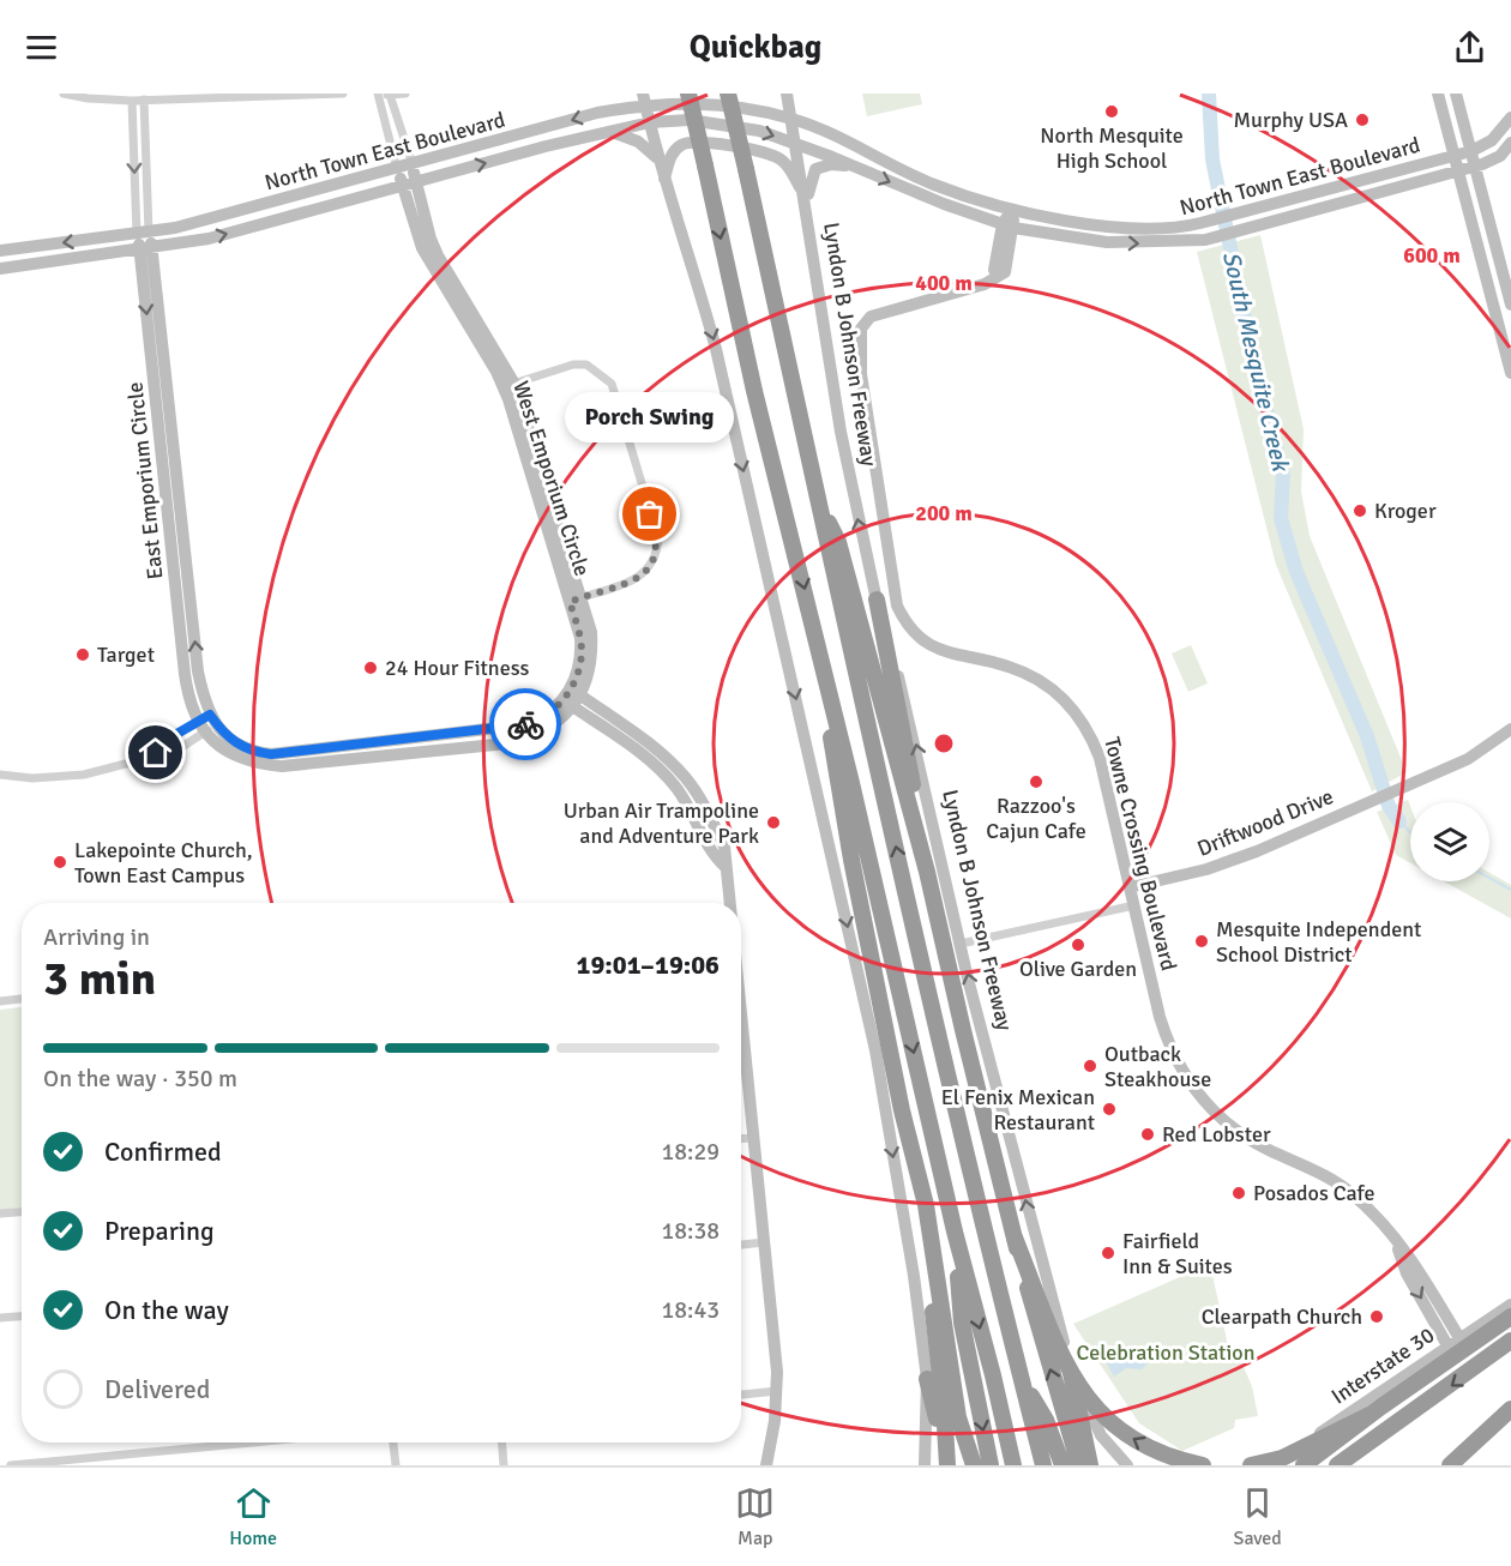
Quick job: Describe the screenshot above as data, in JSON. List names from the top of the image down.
{
  "streets": {
    "main road": [
      "North Town East Boulevard",
      "Lyndon B Johnson Freeway",
      "West Emporium Circle",
      "East Emporium Circle",
      "Driftwood Drive",
      "Towne Crossing Boulevard",
      "Interstate 30"
    ]
  },
  "crossings": [
    ["North Town East Boulevard", "Lyndon B Johnson Freeway"],
    ["North Town East Boulevard", "West Emporium Circle"],
    ["North Town East Boulevard", "East Emporium Circle"],
    ["North Town East Boulevard", "Towne Crossing Boulevard"],
    ["Driftwood Drive", "Towne Crossing Boulevard"],
    ["Towne Crossing Boulevard", "Interstate 30"]
  ],
  "water": ["South Mesquite Creek"],
  "parks": ["Celebration Station"],
  "places": [
    "North Mesquite High School",
    "Murphy USA",
    "Kroger",
    "Porch Swing",
    "Target",
    "24 Hour Fitness",
    "Razzoo's Cajun Cafe",
    "Urban Air Trampoline and Adventure Park",
    "Lakepointe Church, Town East Campus",
    "Mesquite Independent School District",
    "Olive Garden",
    "Outback Steakhouse",
    "El Fenix Mexican Restaurant",
    "Red Lobster",
    "Posados Cafe",
    "Fairfield Inn & Suites",
    "Clearpath Church"
  ],
  "page": {
    "header": "Quickbag",
    "bubble": "Porch Swing",
    "heading": ["3 min", "Arriving in", "19:01–19:06"],
    "bar": "On the way · 350 m",
    "list": [
      ["Confirmed", "18:29"],
      ["Preparing", "18:38"],
      ["On the way", "18:43"],
      "Delivered"
    ],
    "tabs": ["Home", "Map", "Saved"]
  },
  "rings": ["600 m", "400 m", "200 m"]
}
